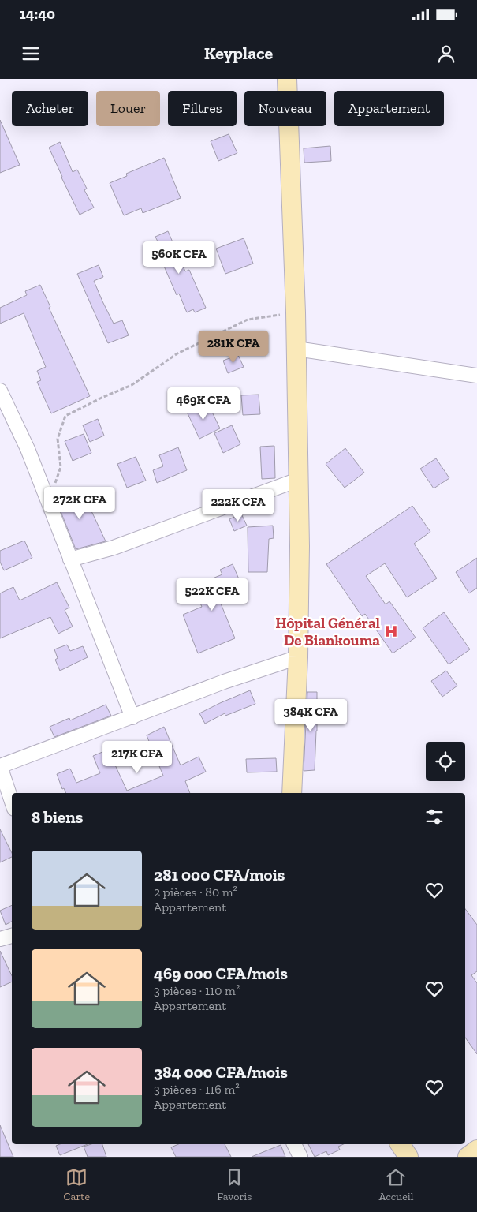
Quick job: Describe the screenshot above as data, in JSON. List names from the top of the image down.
{
  "places": {
    "hospital": ["Hôpital Général De Biankouma"]
  },
  "page": {
    "status": "14:40",
    "header": "Keyplace",
    "chip": [
      "Acheter",
      "Louer",
      "Filtres",
      "Nouveau",
      "Appartement"
    ],
    "price": [
      "560K CFA",
      "281K CFA",
      "469K CFA",
      "272K CFA",
      "222K CFA",
      "522K CFA",
      "384K CFA",
      "217K CFA"
    ],
    "heading": "8 biens",
    "list": [
      {
        "name": "281 000 CFA/mois",
        "note": "2 pièces · 80 m² · Appartement"
      },
      {
        "name": "469 000 CFA/mois",
        "note": "3 pièces · 110 m² · Appartement"
      },
      {
        "name": "384 000 CFA/mois",
        "note": "3 pièces · 116 m² · Appartement"
      }
    ],
    "tabs": ["Carte", "Favoris", "Accueil"]
  }
}
